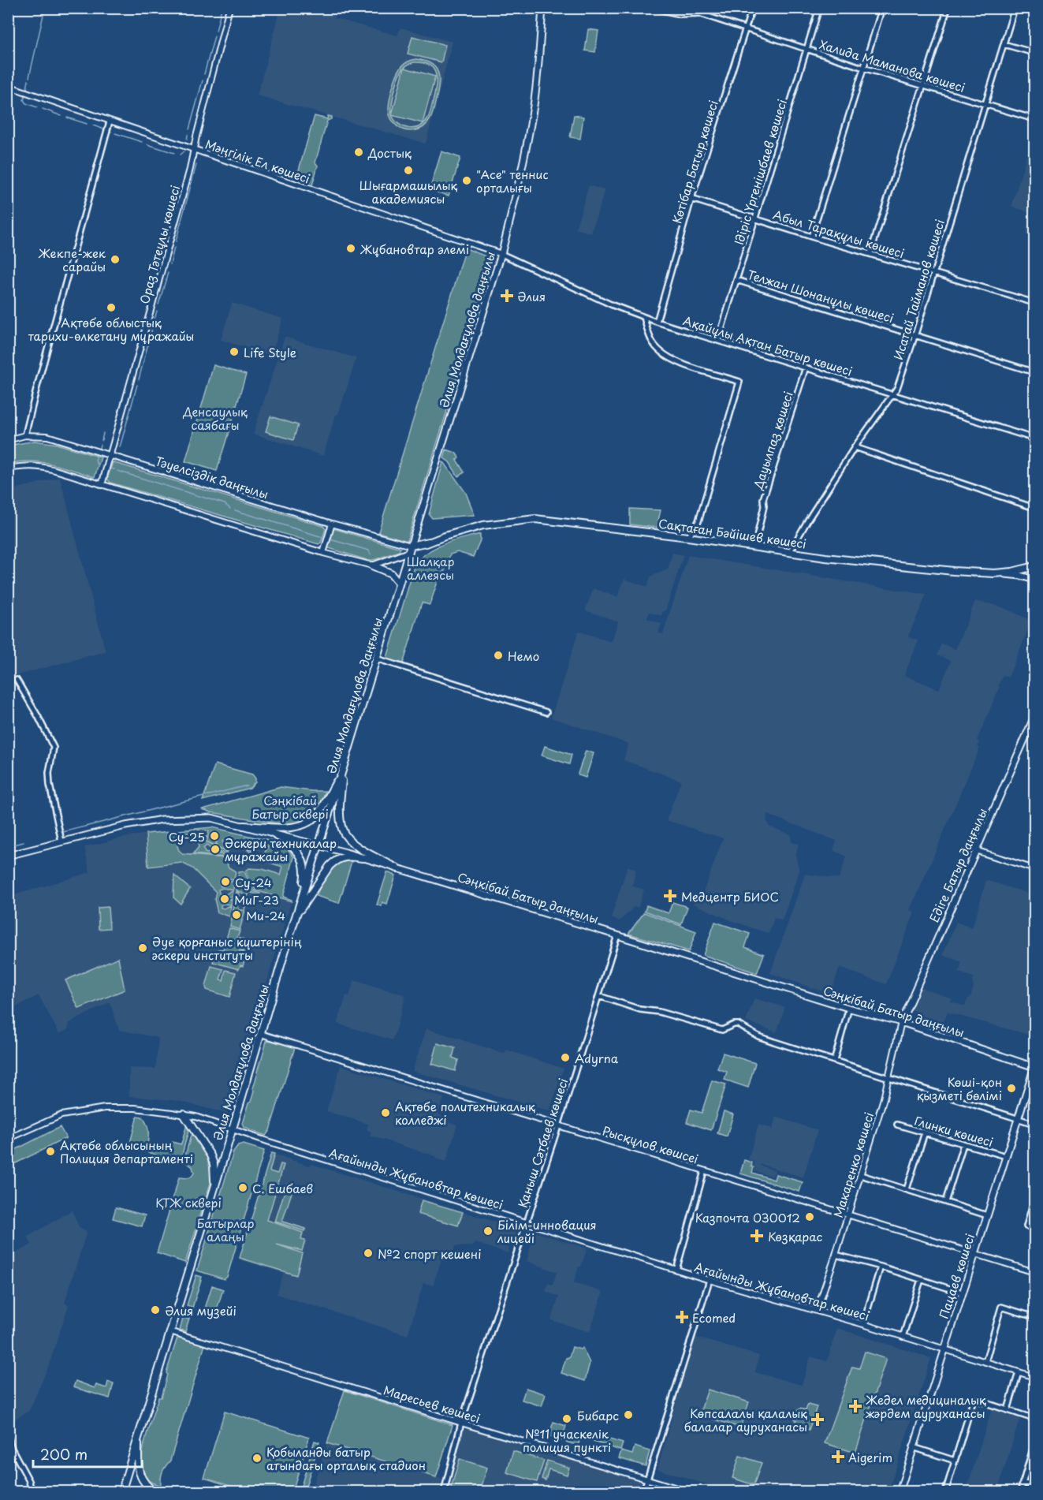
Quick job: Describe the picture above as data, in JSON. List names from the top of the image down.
{
  "streets": {
    "main road": [
      "Әлия Молдағұлова даңғылы",
      "Сақтаған Бәйішев көшесі",
      "Едіге Батыр даңғылы",
      "Сәңкібай Батыр даңғылы",
      "Пацаев көшесі"
    ],
    "street": [
      "Халида Маманова көшесі",
      "Мәңгілік Ел көшесі",
      "Көтібар Батыр көшесі",
      "Ідіріс Үргенішбаев көшесі",
      "Абыл Тарақұлы көшесі",
      "Ораз Тәтеұлы көшесі",
      "Исатай Тайманов көшесі",
      "Телжан Шонанұлы көшесі",
      "Ақайұлы Ақтан Батыр көшесі",
      "Дауылпаз көшесі",
      "Тәуелсіздік даңғылы",
      "Глинки көшесі",
      "Қаныш Сәтбаев көшесі",
      "Рысқұлов көшсеі",
      "Макаренко көшесі",
      "Ағайынды Жұбановтар көшесі",
      "Маресьев көшесі"
    ]
  },
  "crossings": [
    ["Халида Маманова көшесі", "Көтібар Батыр көшесі"],
    ["Халида Маманова көшесі", "Ідіріс Үргенішбаев көшесі"],
    ["Халида Маманова көшесі", "Исатай Тайманов көшесі"],
    ["Мәңгілік Ел көшесі", "Ораз Тәтеұлы көшесі"],
    ["Мәңгілік Ел көшесі", "Әлия Молдағұлова даңғылы"],
    ["Мәңгілік Ел көшесі", "Ақайұлы Ақтан Батыр көшесі"],
    ["Көтібар Батыр көшесі", "Абыл Тарақұлы көшесі"],
    ["Көтібар Батыр көшесі", "Ақайұлы Ақтан Батыр көшесі"],
    ["Ідіріс Үргенішбаев көшесі", "Абыл Тарақұлы көшесі"],
    ["Ідіріс Үргенішбаев көшесі", "Телжан Шонанұлы көшесі"],
    ["Ідіріс Үргенішбаев көшесі", "Ақайұлы Ақтан Батыр көшесі"],
    ["Абыл Тарақұлы көшесі", "Исатай Тайманов көшесі"],
    ["Ораз Тәтеұлы көшесі", "Тәуелсіздік даңғылы"],
    ["Исатай Тайманов көшесі", "Телжан Шонанұлы көшесі"],
    ["Исатай Тайманов көшесі", "Ақайұлы Ақтан Батыр көшесі"],
    ["Исатай Тайманов көшесі", "Сақтаған Бәйішев көшесі"],
    ["Әлия Молдағұлова даңғылы", "Ақайұлы Ақтан Батыр көшесі"],
    ["Әлия Молдағұлова даңғылы", "Тәуелсіздік даңғылы"],
    ["Әлия Молдағұлова даңғылы", "Сақтаған Бәйішев көшесі"],
    ["Әлия Молдағұлова даңғылы", "Сәңкібай Батыр даңғылы"],
    ["Әлия Молдағұлова даңғылы", "Рысқұлов көшсеі"],
    ["Әлия Молдағұлова даңғылы", "Ағайынды Жұбановтар көшесі"],
    ["Әлия Молдағұлова даңғылы", "Маресьев көшесі"],
    ["Ақайұлы Ақтан Батыр көшесі", "Дауылпаз көшесі"],
    ["Дауылпаз көшесі", "Сақтаған Бәйішев көшесі"],
    ["Тәуелсіздік даңғылы", "Сақтаған Бәйішев көшесі"],
    ["Едіге Батыр даңғылы", "Сәңкібай Батыр даңғылы"],
    ["Едіге Батыр даңғылы", "Макаренко көшесі"],
    ["Сәңкібай Батыр даңғылы", "Қаныш Сәтбаев көшесі"],
    ["Сәңкібай Батыр даңғылы", "Макаренко көшесі"],
    ["Сәңкібай Батыр даңғылы", "Пацаев көшесі"],
    ["Глинки көшесі", "Пацаев көшесі"],
    ["Қаныш Сәтбаев көшесі", "Рысқұлов көшсеі"],
    ["Қаныш Сәтбаев көшесі", "Ағайынды Жұбановтар көшесі"],
    ["Қаныш Сәтбаев көшесі", "Маресьев көшесі"],
    ["Рысқұлов көшсеі", "Макаренко көшесі"],
    ["Рысқұлов көшсеі", "Пацаев көшесі"],
    ["Макаренко көшесі", "Ағайынды Жұбановтар көшесі"],
    ["Ағайынды Жұбановтар көшесі", "Пацаев көшесі"]
  ],
  "parks": [
    "Денсаулық саябағы",
    "Шалқар аллеясы",
    "Сәңкібай Батыр сквері",
    "ҚТЖ сквері",
    "Батырлар алаңы"
  ],
  "places": {
    "other": [
      "Достық",
      "Шығармашылық академиясы",
      "\"Ace\" теннис орталығы",
      "Жұбановтар әлемі",
      "Жекпе-жек сарайы",
      "Ақтөбе облыстық тарихи-өлкетану мұражайы",
      "Life Style",
      "Немо",
      "Су-25",
      "Әскери техникалар мұражайы",
      "Су-24",
      "МиГ-23",
      "Ми-24",
      "Әуе қорғаныс күштерінің әскери институты",
      "Adyrna",
      "Көші-қон қызметі бөлімі",
      "Ақтөбе политехникалық колледжі",
      "Ақтөбе облысының Полиция департаменті",
      "С. Ешбаев",
      "Казпочта 030012",
      "Білім-инновация лицейі",
      "№2 спорт кешені",
      "Әлия музейі",
      "Бибарс",
      "№11 учаскелік полиция пункті",
      "Қобыланды батыр атындағы орталық стадион"
    ],
    "health": [
      "Әлия",
      "Медцентр БИОС",
      "Көзқарас",
      "Ecomed",
      "Жедел медициналық жәрдем ауруханасы",
      "Көпсалалы қалалық балалар ауруханасы",
      "Aigerim"
    ]
  },
  "scale_bar": "200 m"
}
